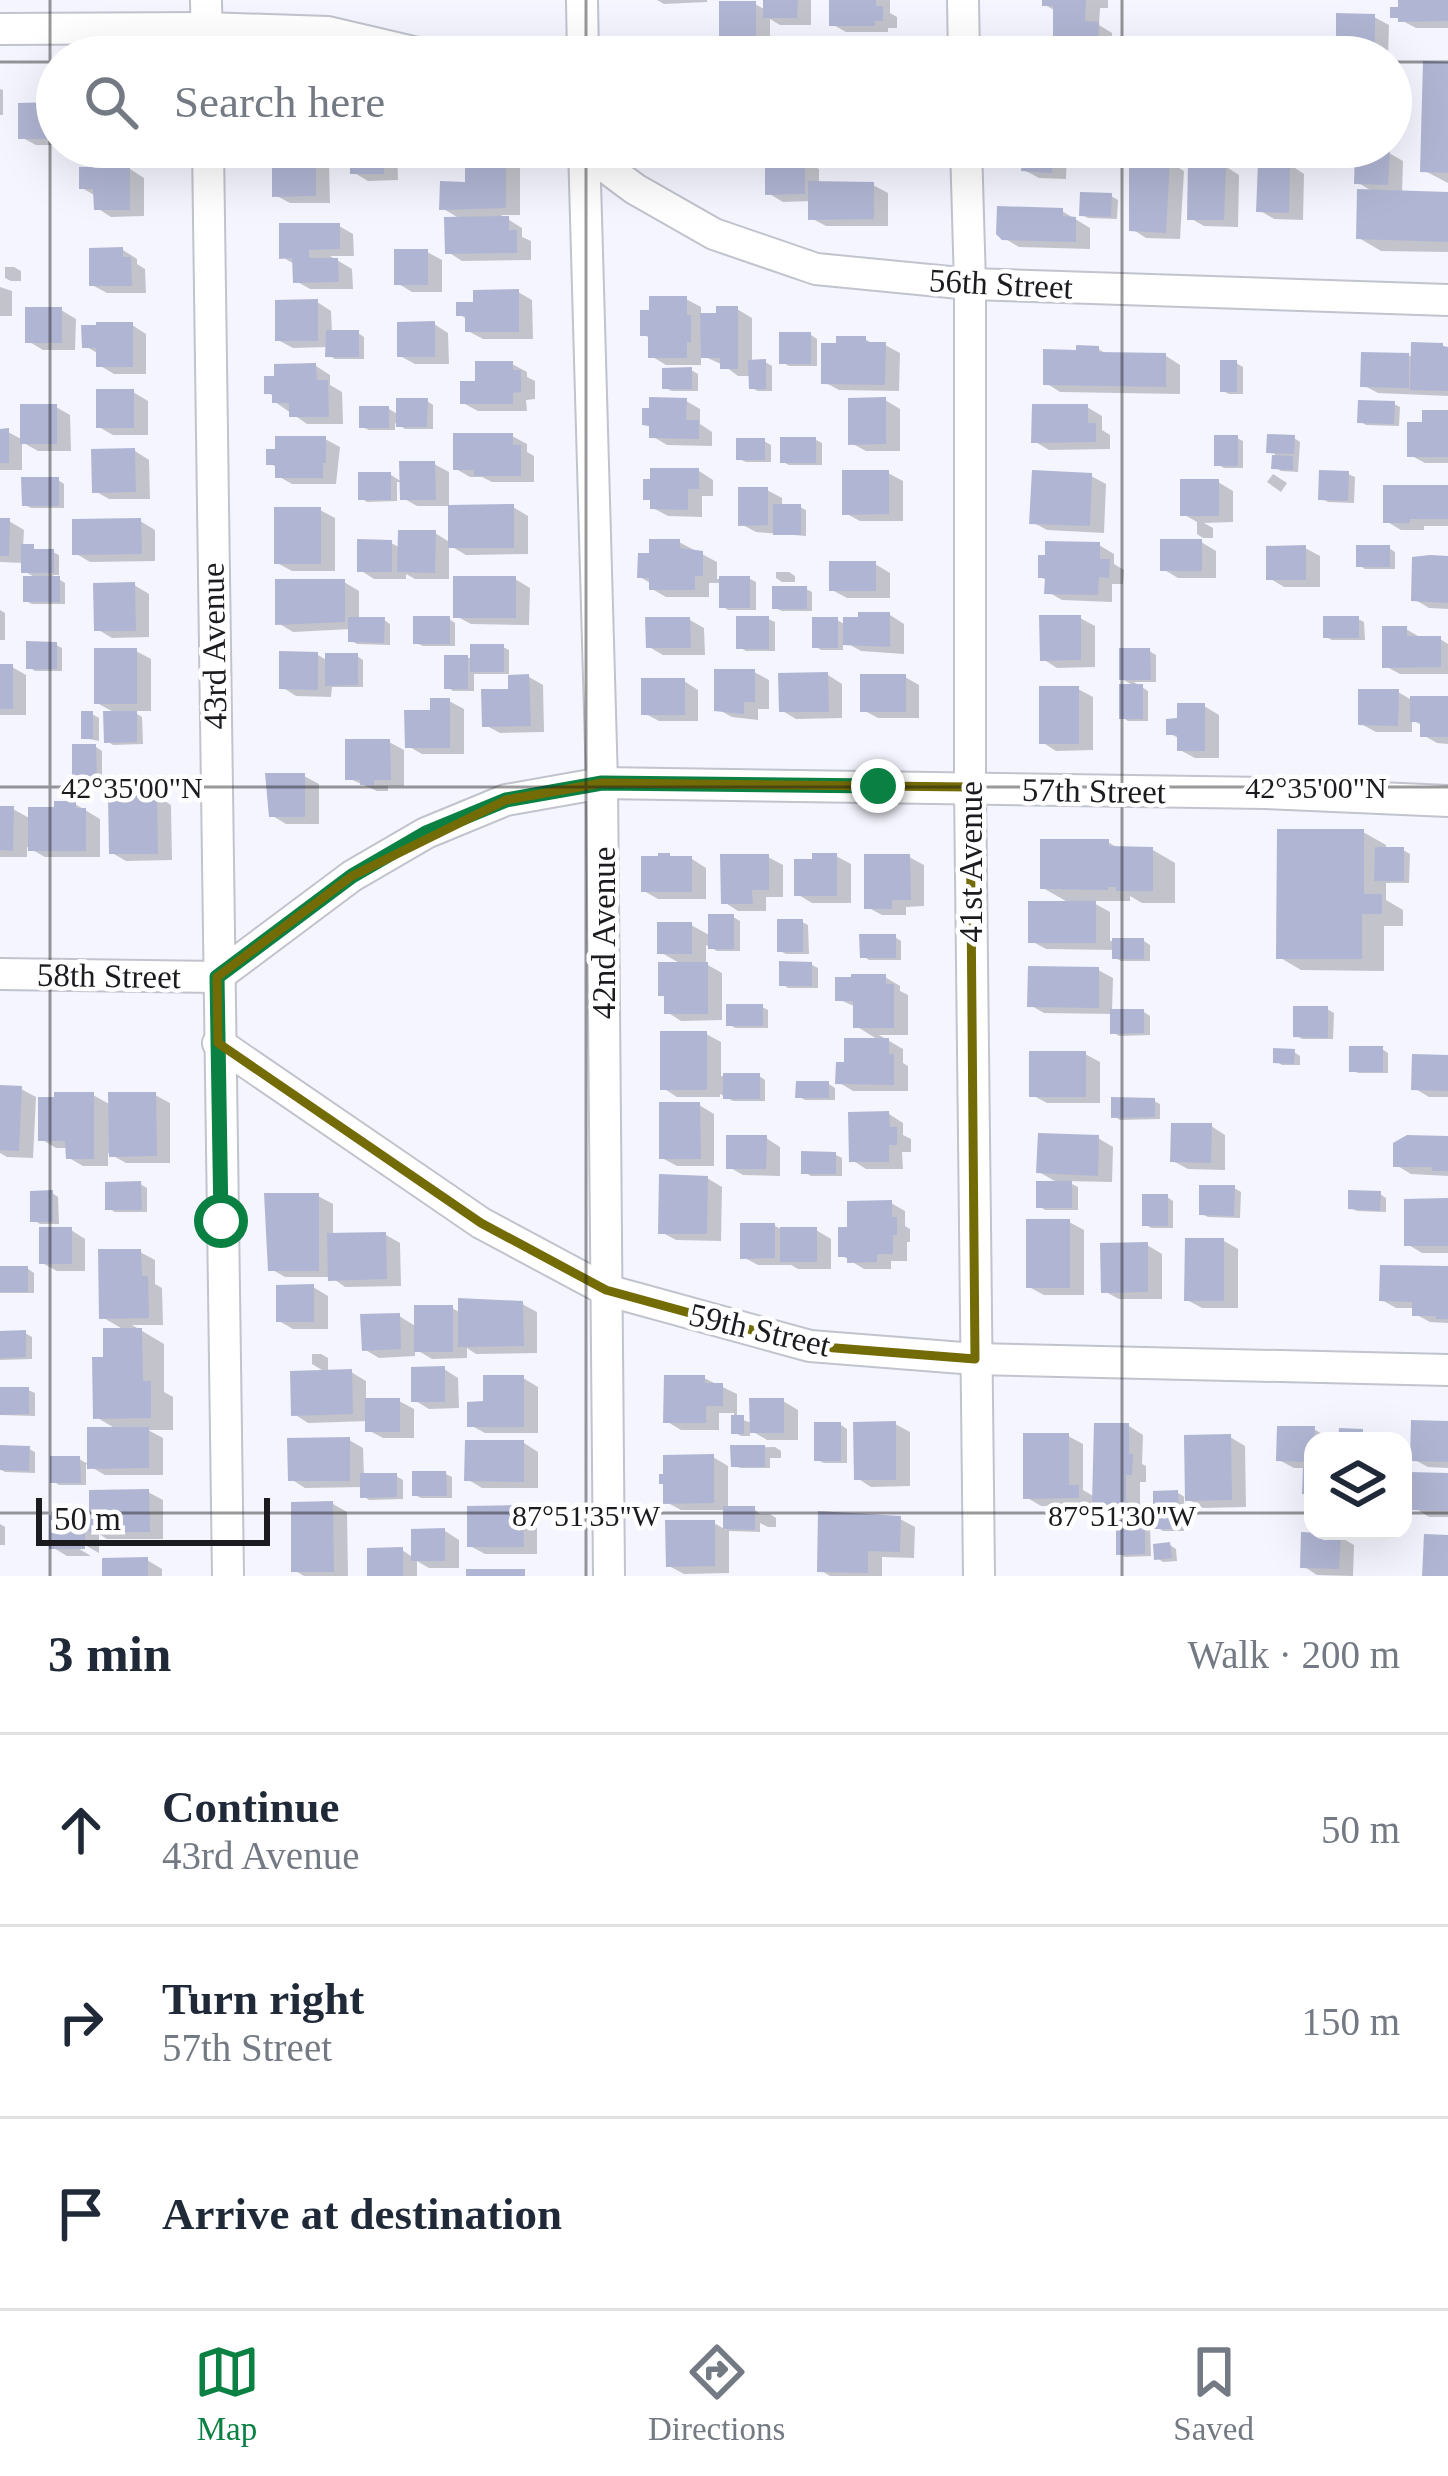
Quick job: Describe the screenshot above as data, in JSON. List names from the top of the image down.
{
  "streets": {
    "street": [
      "56th Street",
      "43rd Avenue",
      "57th Street",
      "41st Avenue",
      "42nd Avenue",
      "58th Street",
      "59th Street"
    ]
  },
  "crossings": [
    ["56th Street", "41st Avenue"],
    ["43rd Avenue", "57th Street"],
    ["43rd Avenue", "58th Street"],
    ["43rd Avenue", "59th Street"],
    ["57th Street", "41st Avenue"],
    ["57th Street", "42nd Avenue"],
    ["57th Street", "58th Street"],
    ["41st Avenue", "59th Street"],
    ["42nd Avenue", "59th Street"]
  ],
  "scale_bar": "50 m",
  "page": {
    "search": "Search here",
    "scale": "50 m",
    "heading": ["3 min", "Walk · 200 m"],
    "list": [
      ["Continue", "43rd Avenue", "50 m"],
      ["Turn right", "57th Street", "150 m"],
      "Arrive at destination"
    ],
    "nav": ["Map", "Directions", "Saved"]
  },
  "coordinates": ["42°35'00\"N", "87°51'35\"W", "87°51'30\"W"]
}
